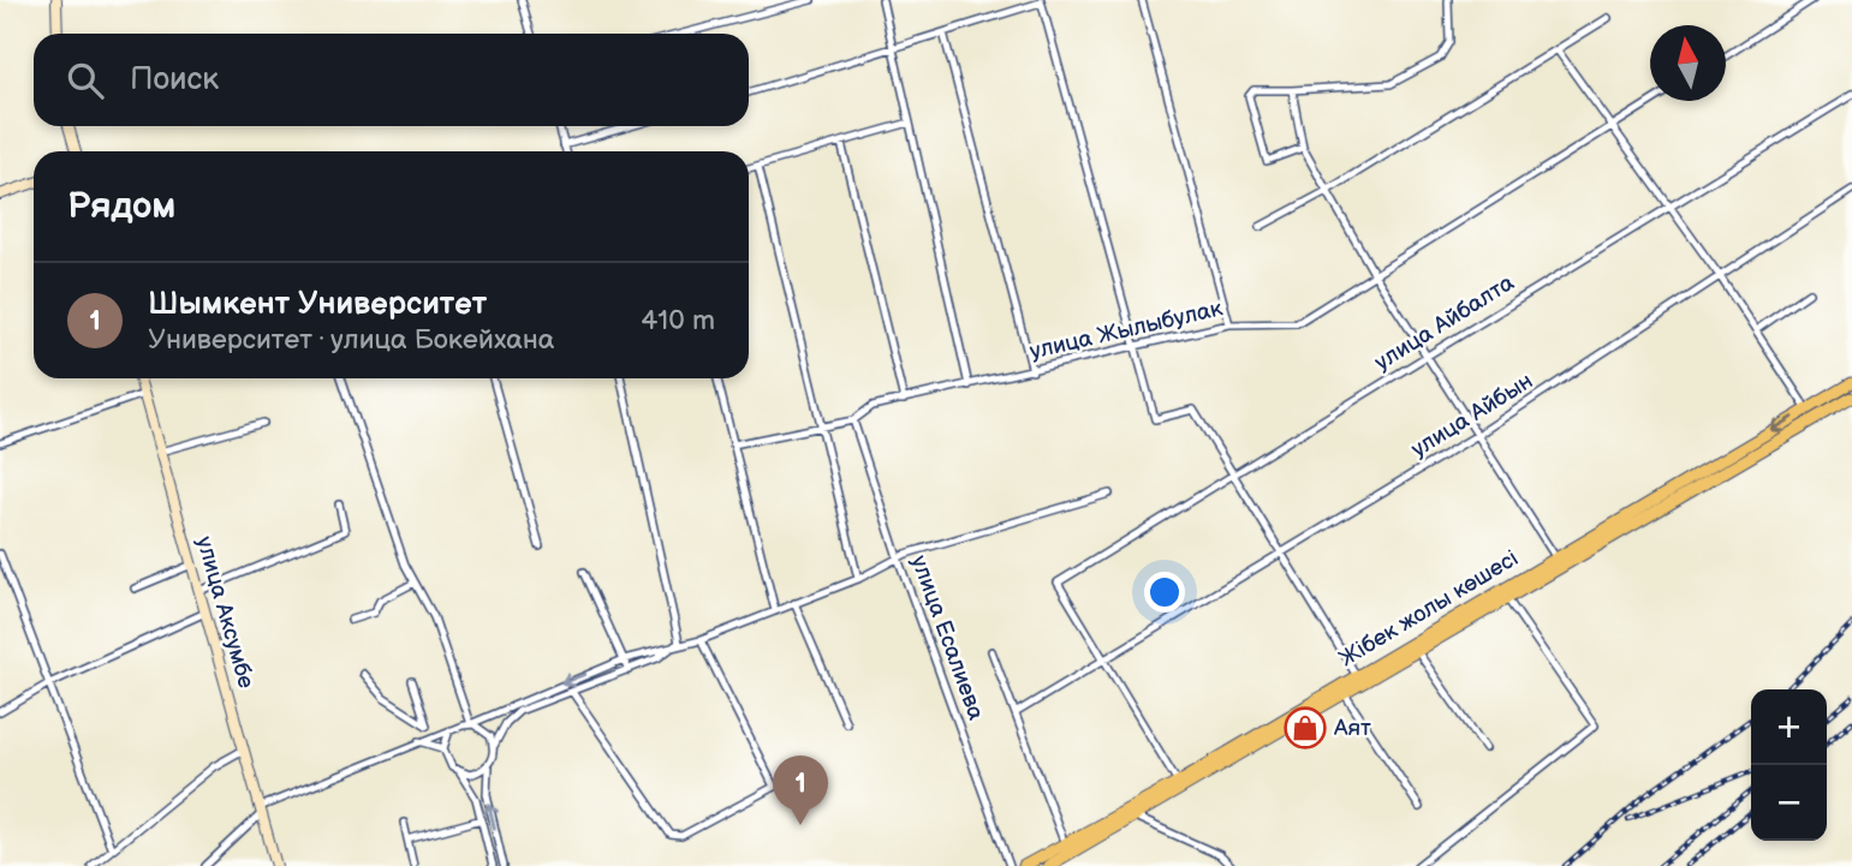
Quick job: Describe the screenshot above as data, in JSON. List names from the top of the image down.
{
  "streets": {
    "main road": ["Жібек жолы көшесі", "улица Аксумбе"],
    "street": [
      "улица Айбалта",
      "улица Жылыбулак",
      "улица Айбын",
      "улица Есалиева"
    ]
  },
  "crossings": [
    ["улица Айбалта", "улица Айбын"],
    ["улица Жылыбулак", "улица Есалиева"]
  ],
  "places": {
    "shop": ["Аят"]
  },
  "north": "top",
  "page": {
    "search": "Поиск",
    "heading": "Рядом",
    "list": [
      {
        "mark": "1",
        "name": "Шымкент Университет",
        "note": "Университет · улица Бокейхана",
        "value": "410 m"
      }
    ],
    "map_buttons": ["+", "−"],
    "pins": "1"
  }
}
